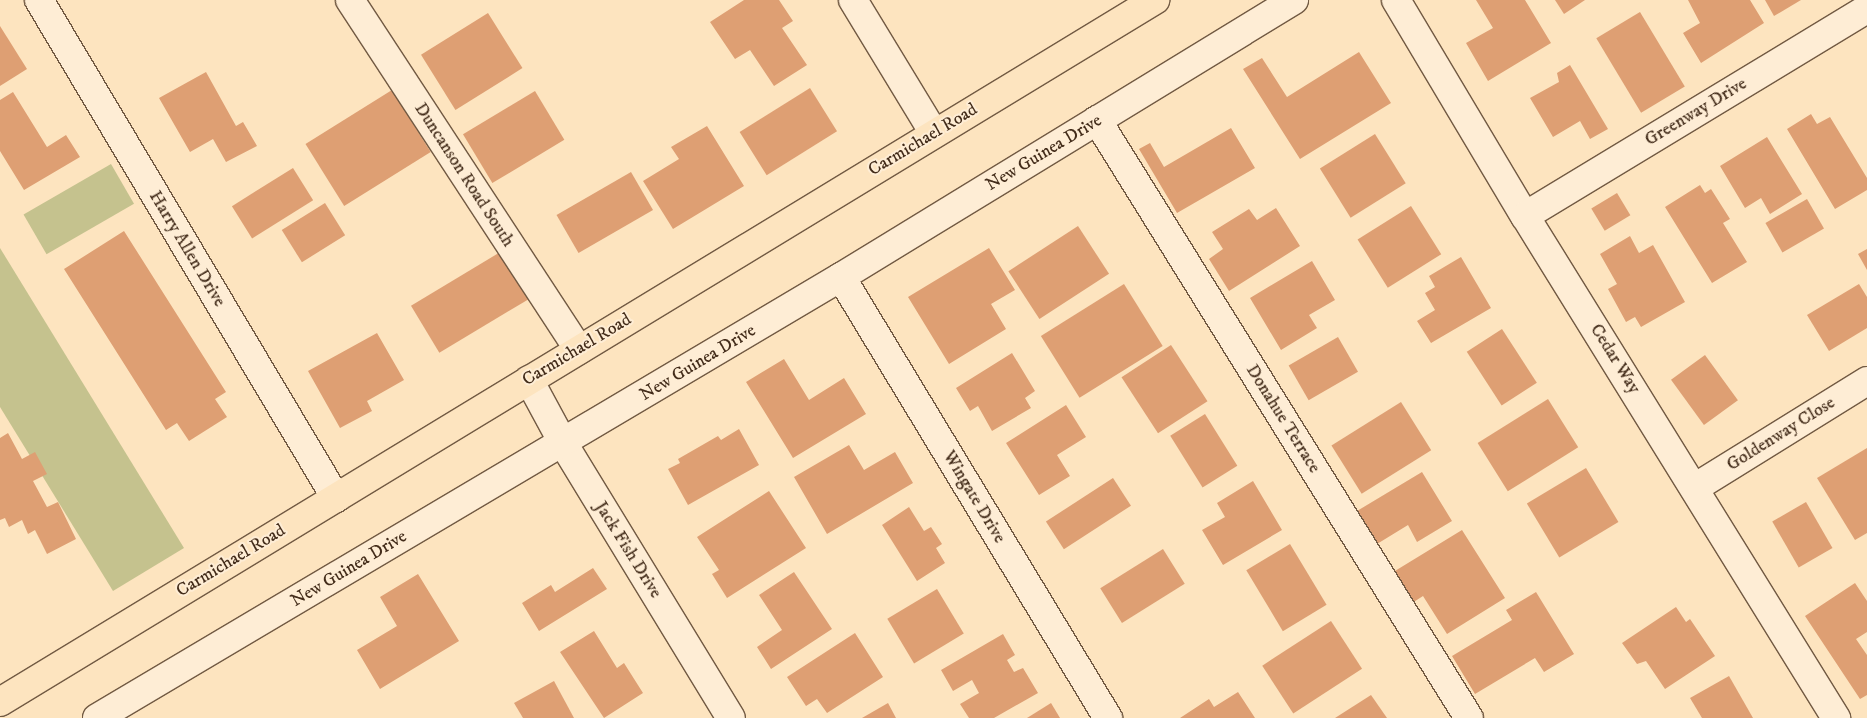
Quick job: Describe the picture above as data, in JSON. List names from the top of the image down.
{
  "streets": {
    "main road": ["Carmichael Road"],
    "street": [
      "Greenway Drive",
      "New Guinea Drive",
      "Duncanson Road South",
      "Harry Allen Drive",
      "Cedar Way",
      "Donahue Terrace",
      "Goldenway Close",
      "Wingate Drive",
      "Jack Fish Drive"
    ]
  },
  "crossings": [
    ["Greenway Drive", "Cedar Way"],
    ["Carmichael Road", "Duncanson Road South"],
    ["Carmichael Road", "Harry Allen Drive"],
    ["Carmichael Road", "Jack Fish Drive"],
    ["New Guinea Drive", "Donahue Terrace"],
    ["New Guinea Drive", "Wingate Drive"],
    ["New Guinea Drive", "Jack Fish Drive"],
    ["Cedar Way", "Goldenway Close"]
  ]
}
